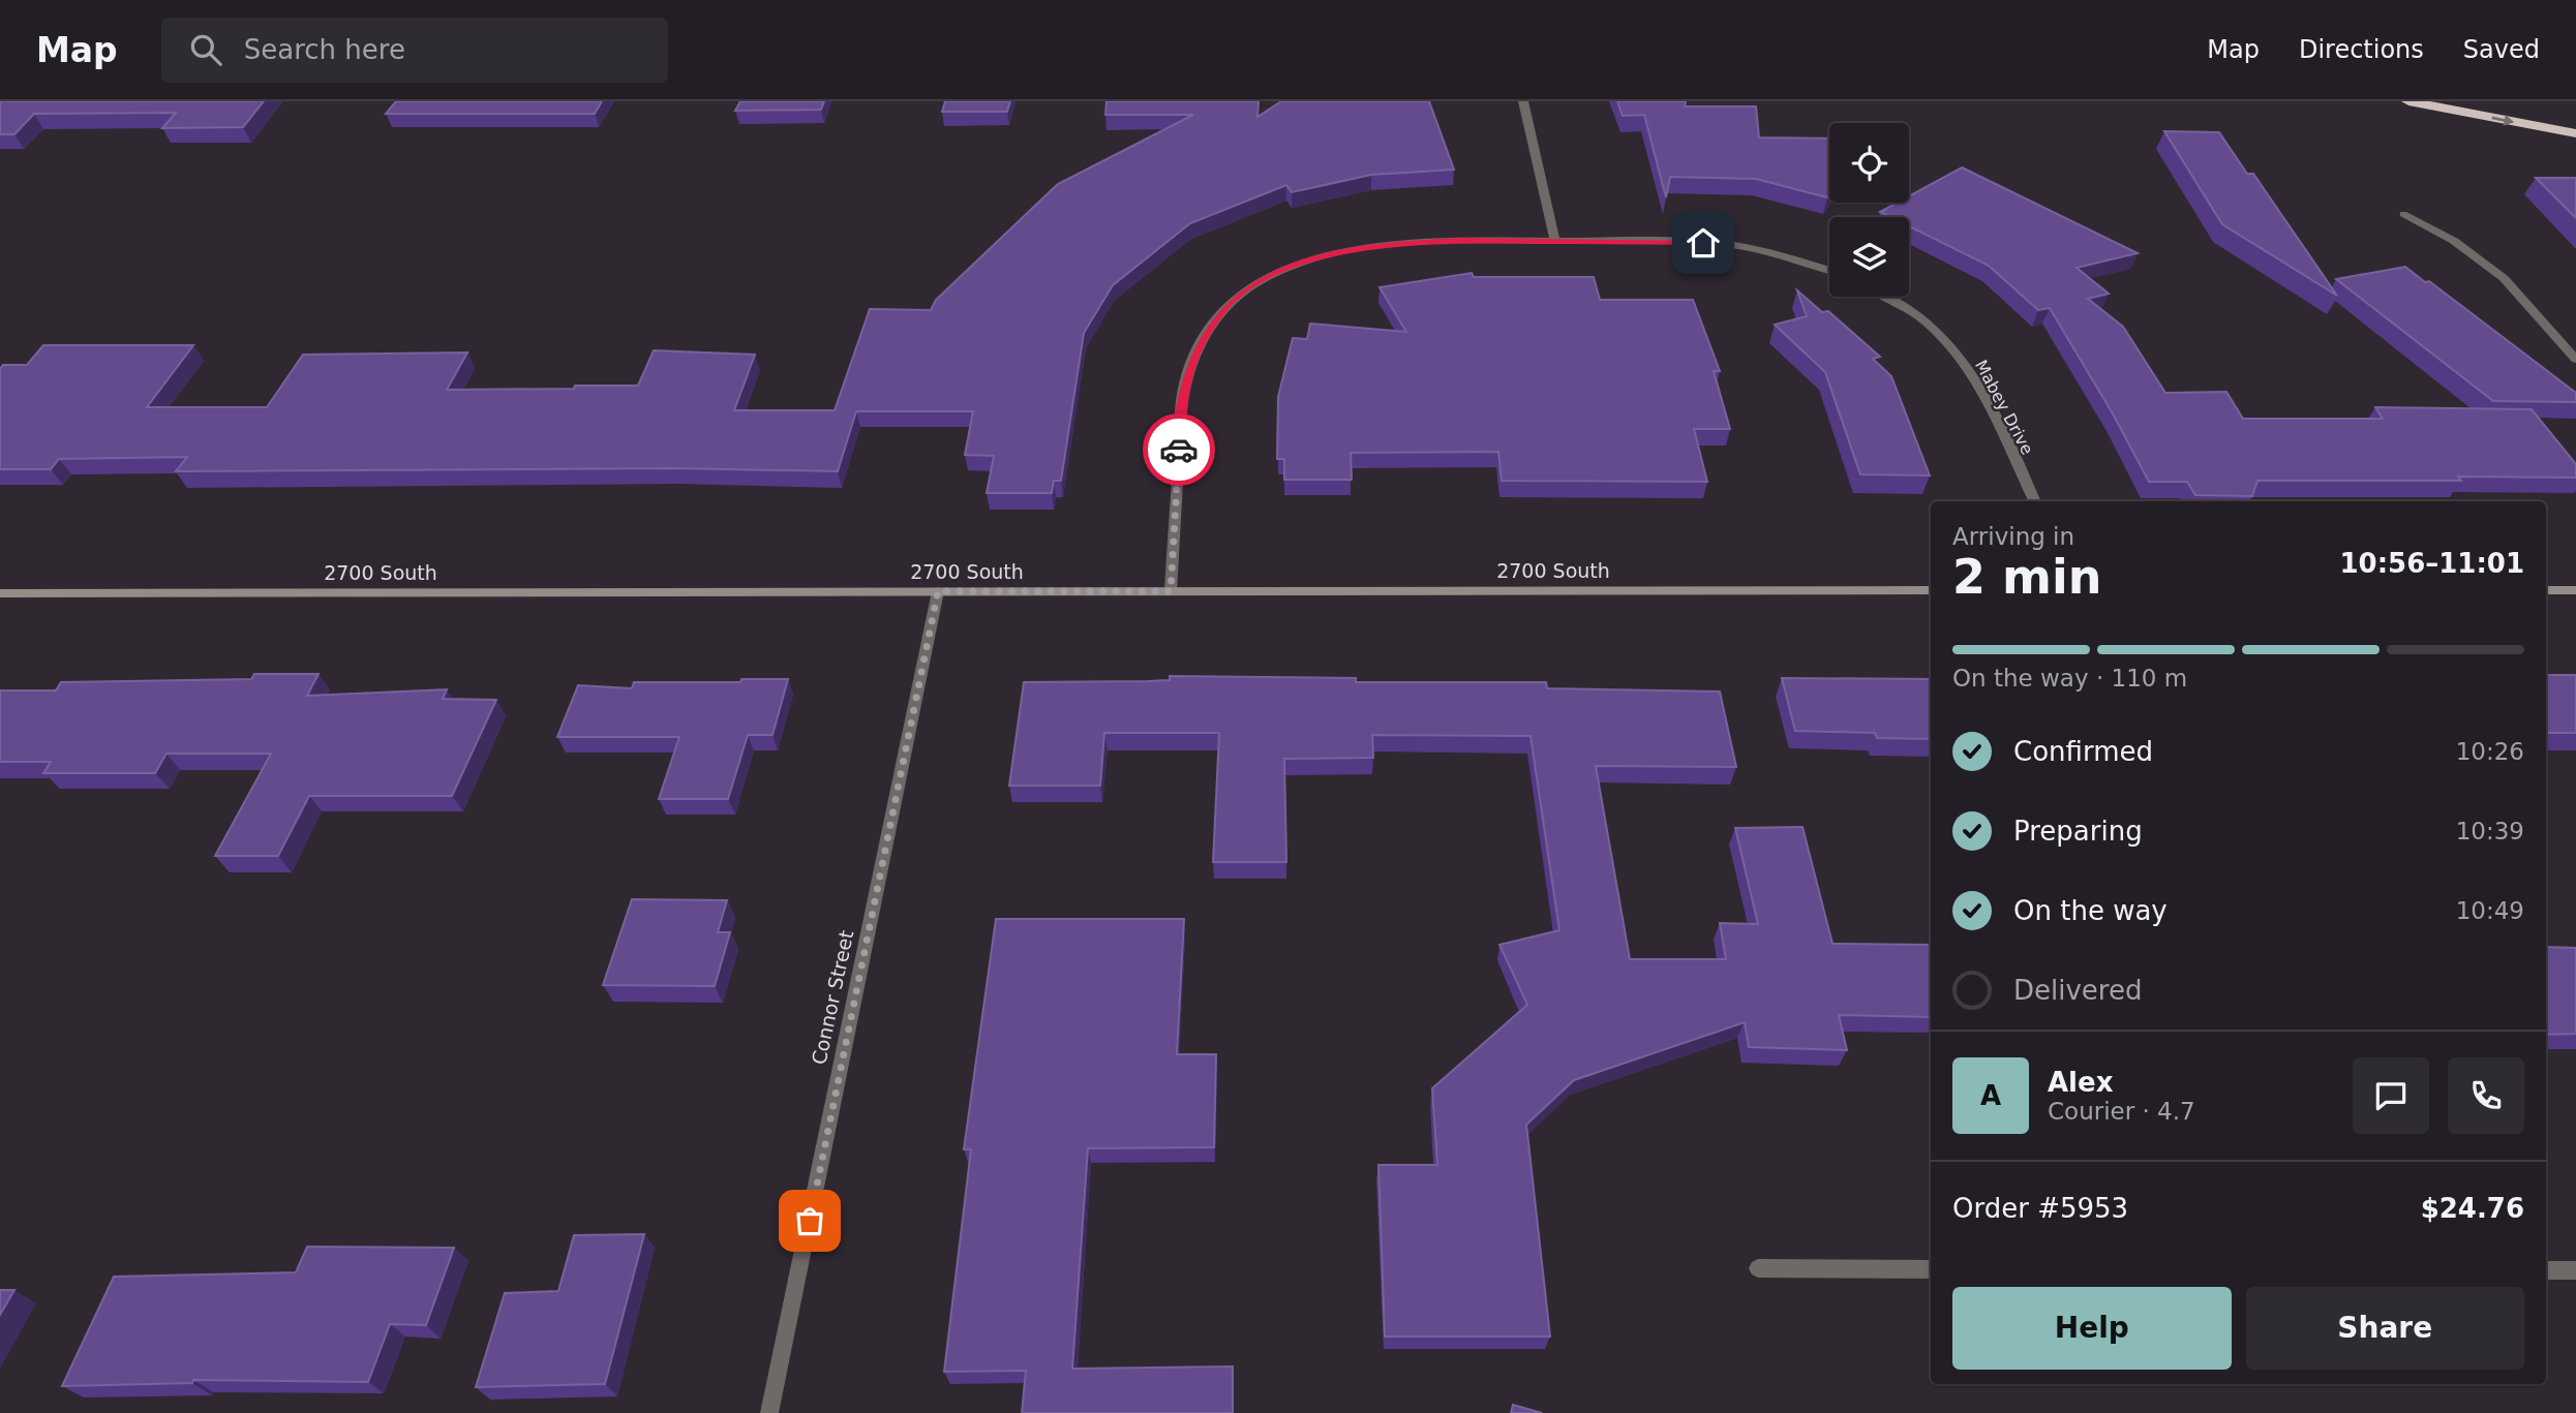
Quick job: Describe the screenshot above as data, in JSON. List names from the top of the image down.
{
  "streets": {
    "street": ["Mabey Drive", "2700 South", "Connor Street"]
  },
  "crossings": [
    ["2700 South", "Connor Street"]
  ],
  "page": {
    "header": "Map",
    "search": "Search here",
    "nav": ["Map", "Directions", "Saved"],
    "heading": ["2 min", "Arriving in", "10:56–11:01"],
    "panel": [
      "Alex",
      "Courier · 4.7",
      "Order #5953",
      "$24.76"
    ],
    "bar": "On the way · 110 m",
    "list": [
      ["Confirmed", "10:26"],
      ["Preparing", "10:39"],
      ["On the way", "10:49"],
      "Delivered"
    ],
    "round": "A",
    "buttons": ["Help", "Share"]
  }
}
